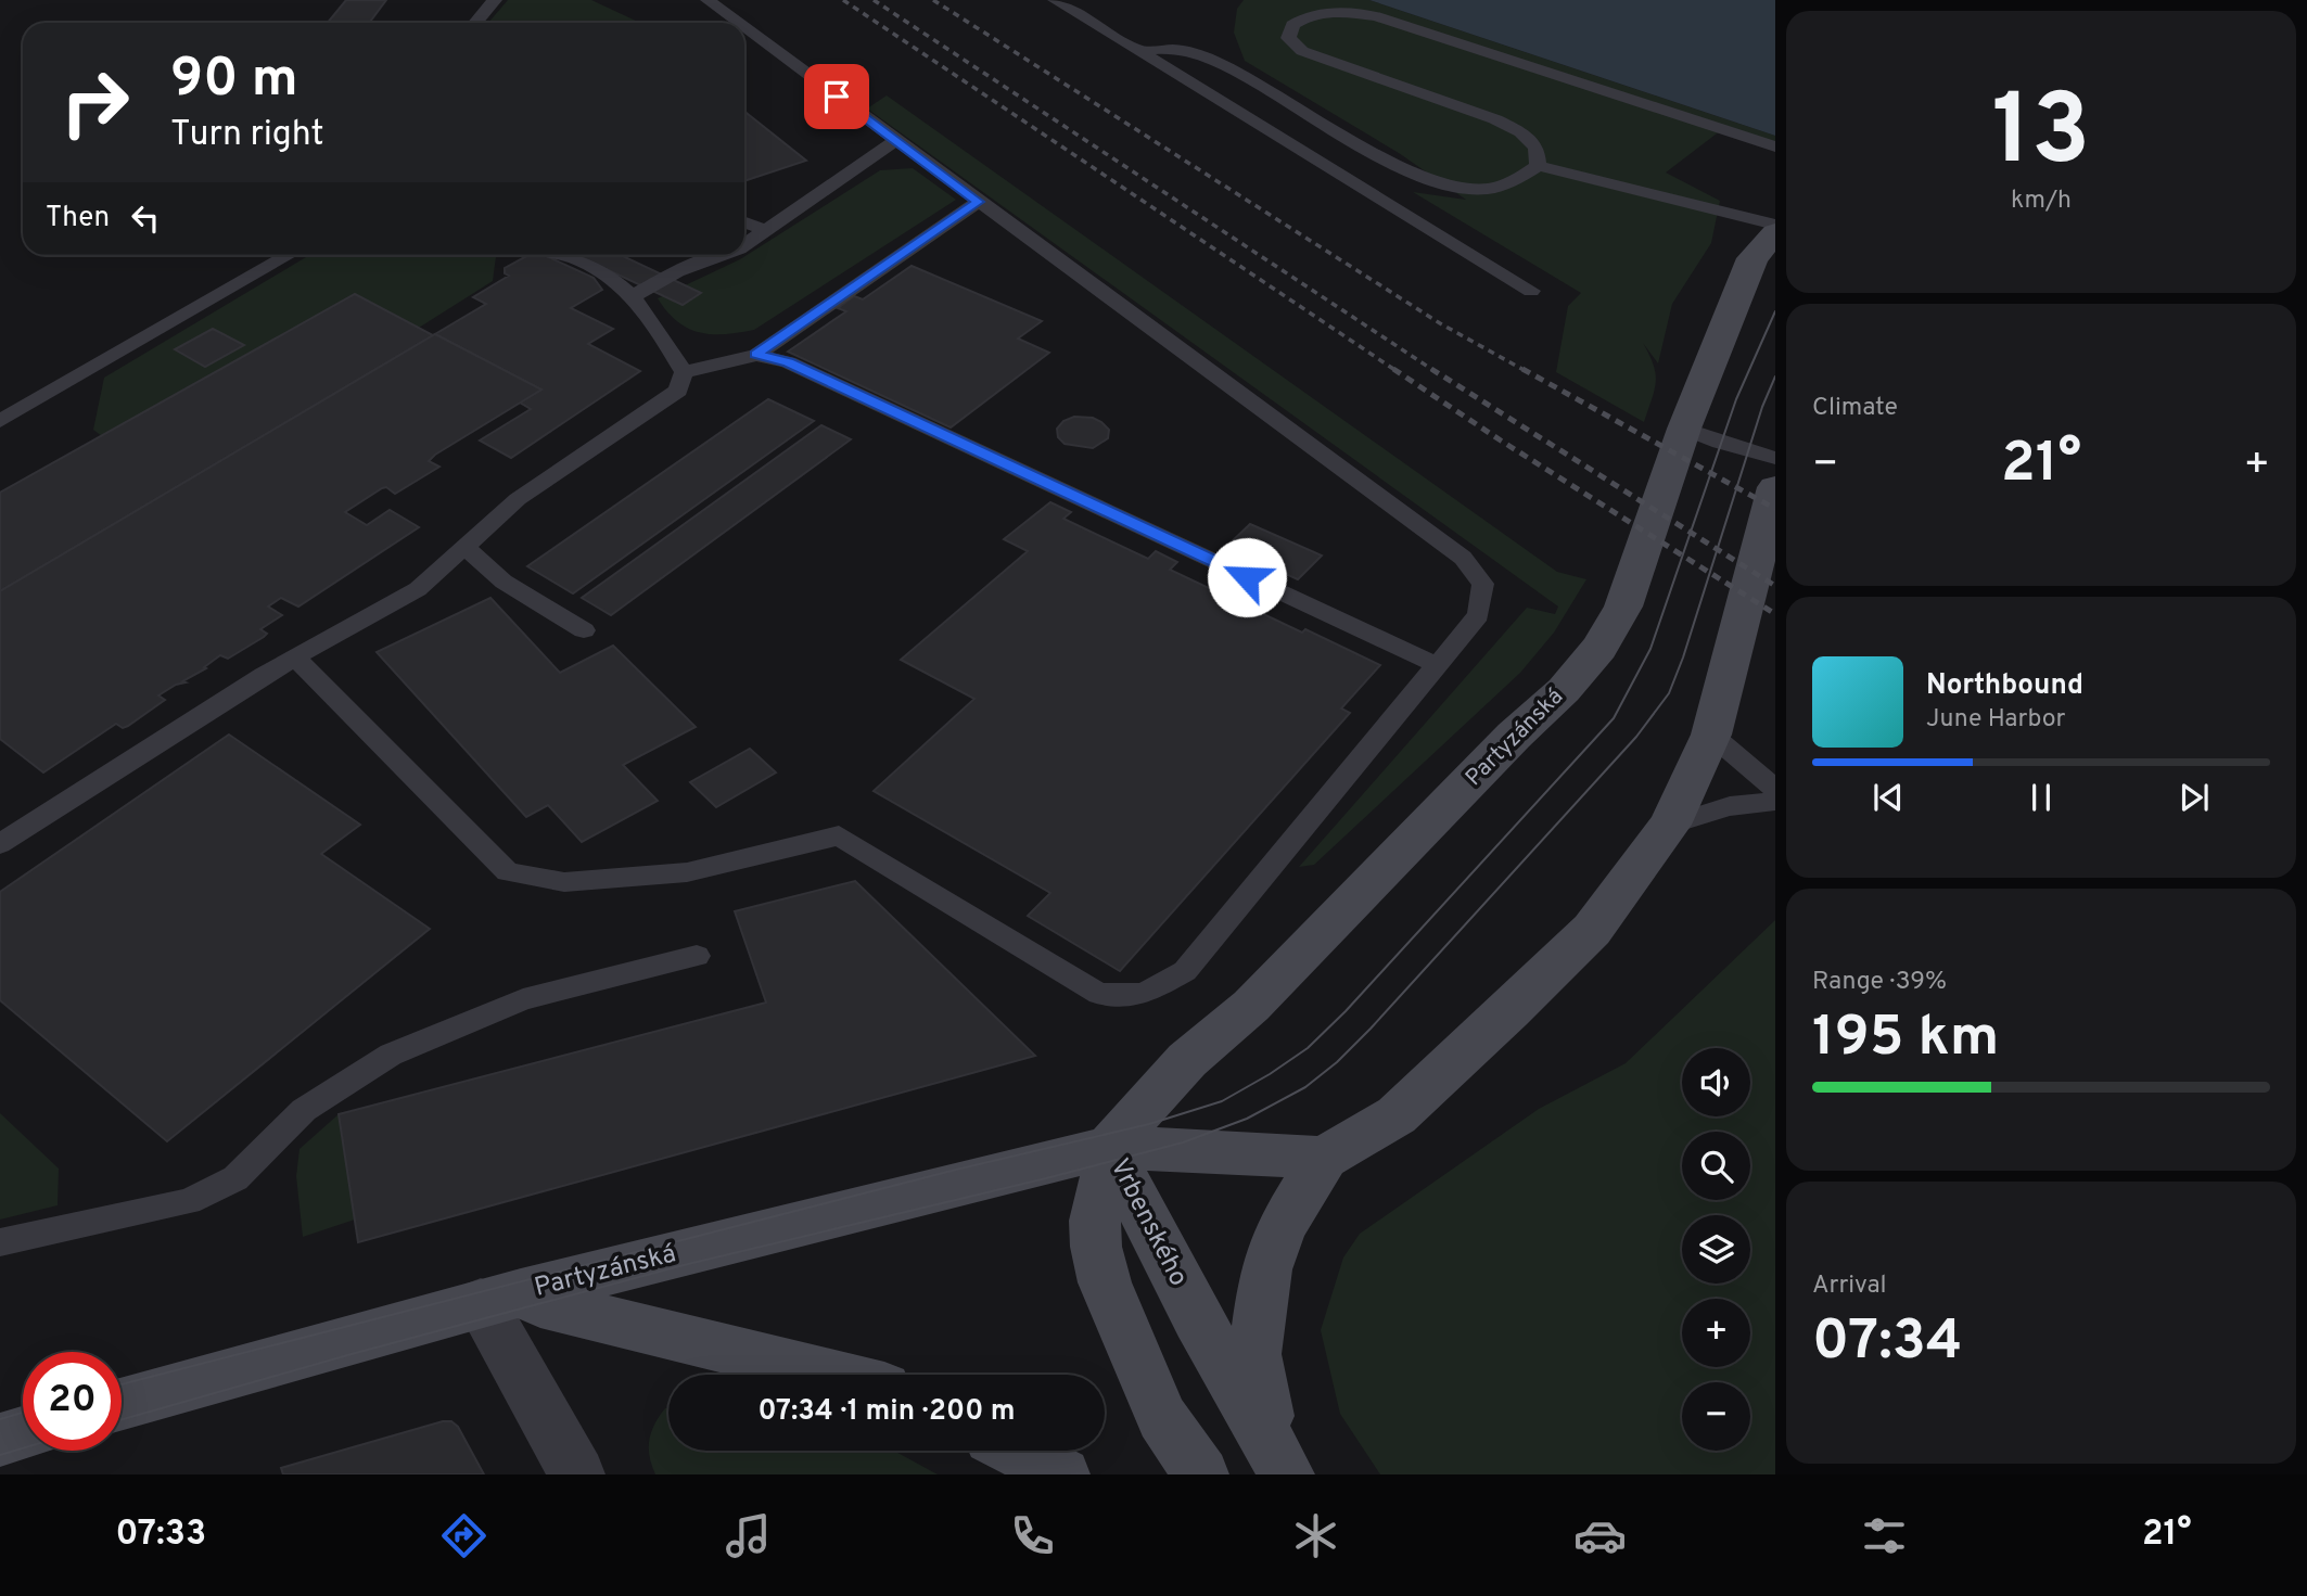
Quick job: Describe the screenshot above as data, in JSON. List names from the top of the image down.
{
  "streets": {
    "main road": ["Partyzánská", "Vrbenského"]
  },
  "crossings": [
    ["Partyzánská", "Vrbenského"]
  ],
  "page": {
    "tile": [
      ["13", "km/h"],
      "Climate",
      ["Range · 39%", "195 km"],
      ["Arrival", "07:34"]
    ],
    "turn": ["90 m", "Turn right"],
    "then": "Then",
    "heat": ["−", "21°", "+"],
    "song": ["Northbound", "June Harbor"],
    "map_buttons": ["+", "−"],
    "limit": "20",
    "trip": "07:34 · 1 min · 200 m",
    "tabs": ["07:33", "21°"]
  }
}
